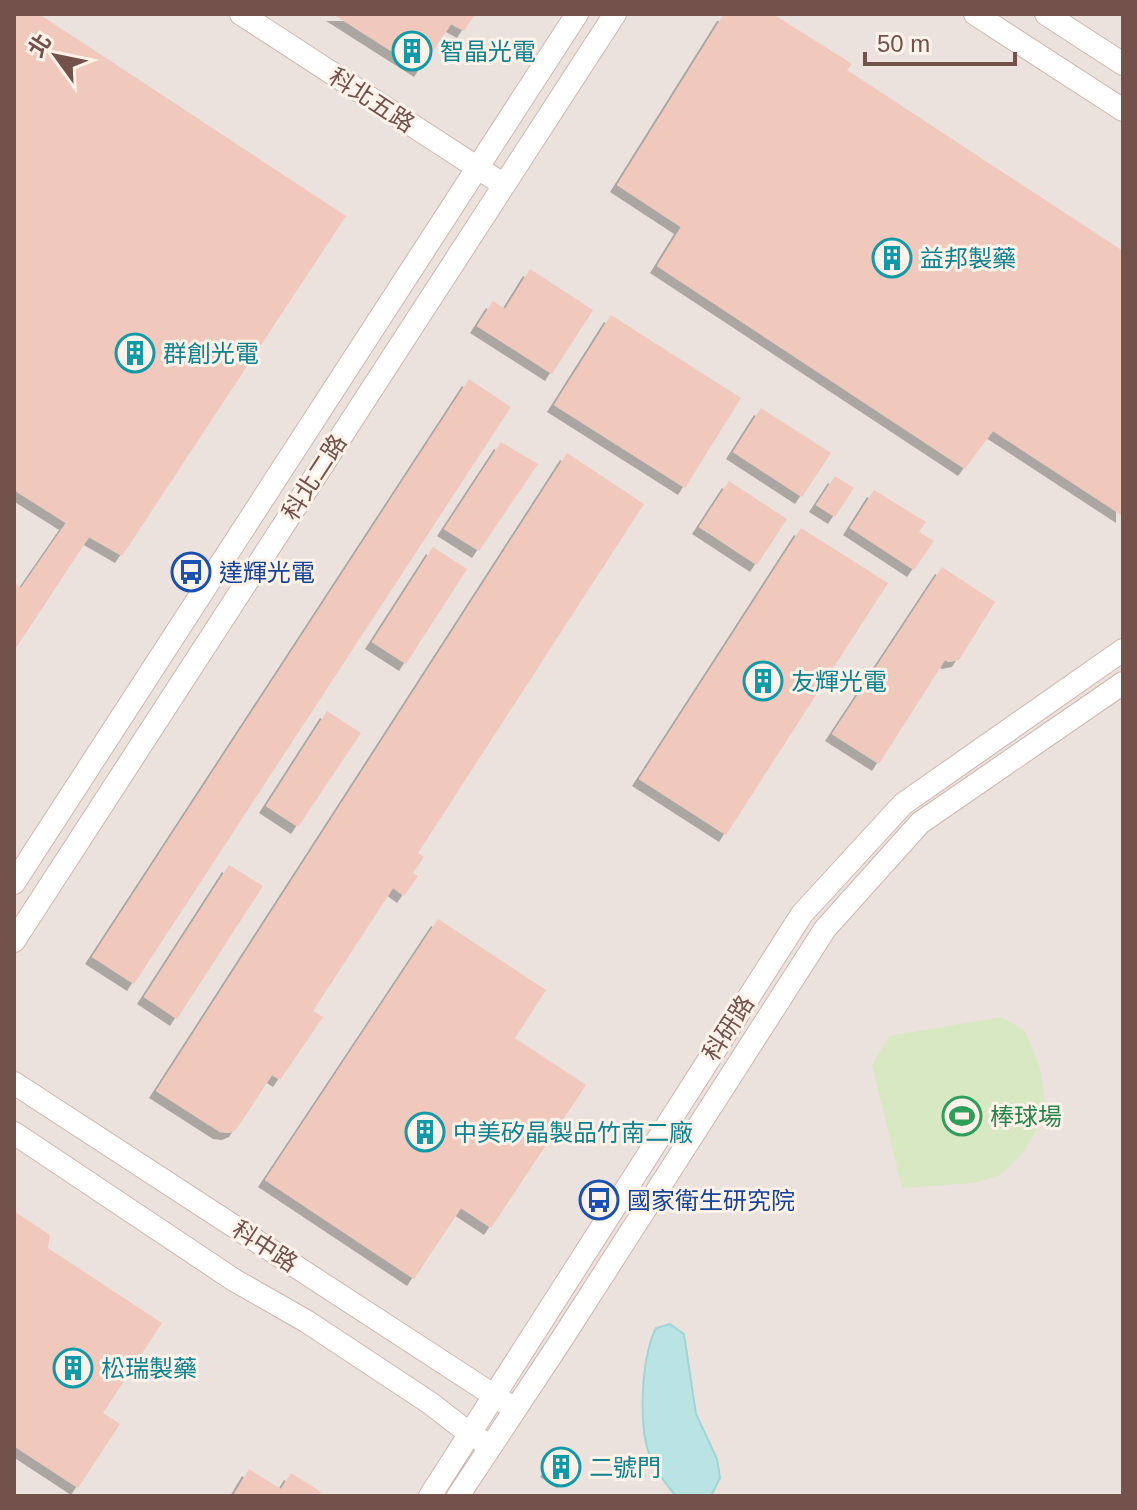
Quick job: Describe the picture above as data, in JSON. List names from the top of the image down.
{
  "streets": {
    "street": [
      "科北五路",
      "科北二路",
      "科研路",
      "科中路"
    ]
  },
  "crossings": [
    ["科北五路", "科北二路"],
    ["科研路", "科中路"]
  ],
  "places": {
    "building": [
      "智晶光電",
      "益邦製藥",
      "群創光電",
      "友輝光電",
      "中美矽晶製品竹南二廠",
      "松瑞製藥",
      "二號門"
    ],
    "bus stop": ["達輝光電", "國家衛生研究院"],
    "sports": ["棒球場"]
  },
  "scale_bar": "50 m",
  "north": "top left"
}
